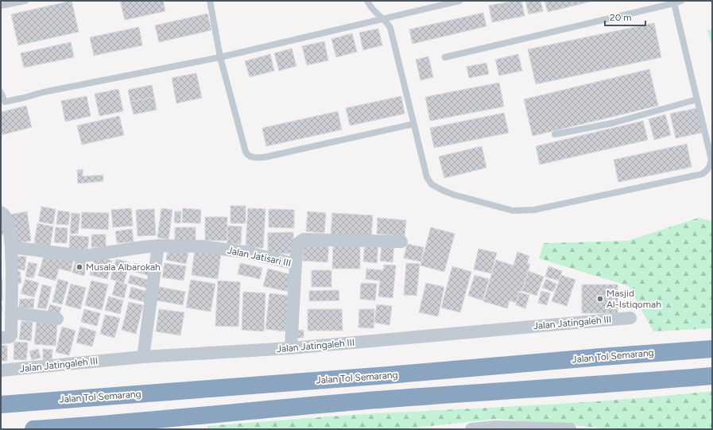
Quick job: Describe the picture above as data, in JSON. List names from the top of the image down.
{
  "streets": {
    "highway": ["Jalan Tol Semarang"],
    "street": ["Jalan Jatisari III", "Jalan Jatingaleh III"]
  },
  "crossings": [
    ["Jalan Jatisari III", "Jalan Jatingaleh III"]
  ],
  "places": ["Musala Albarokah", "Masjid Al-Istiqomah"],
  "scale_bar": "20 m"
}
